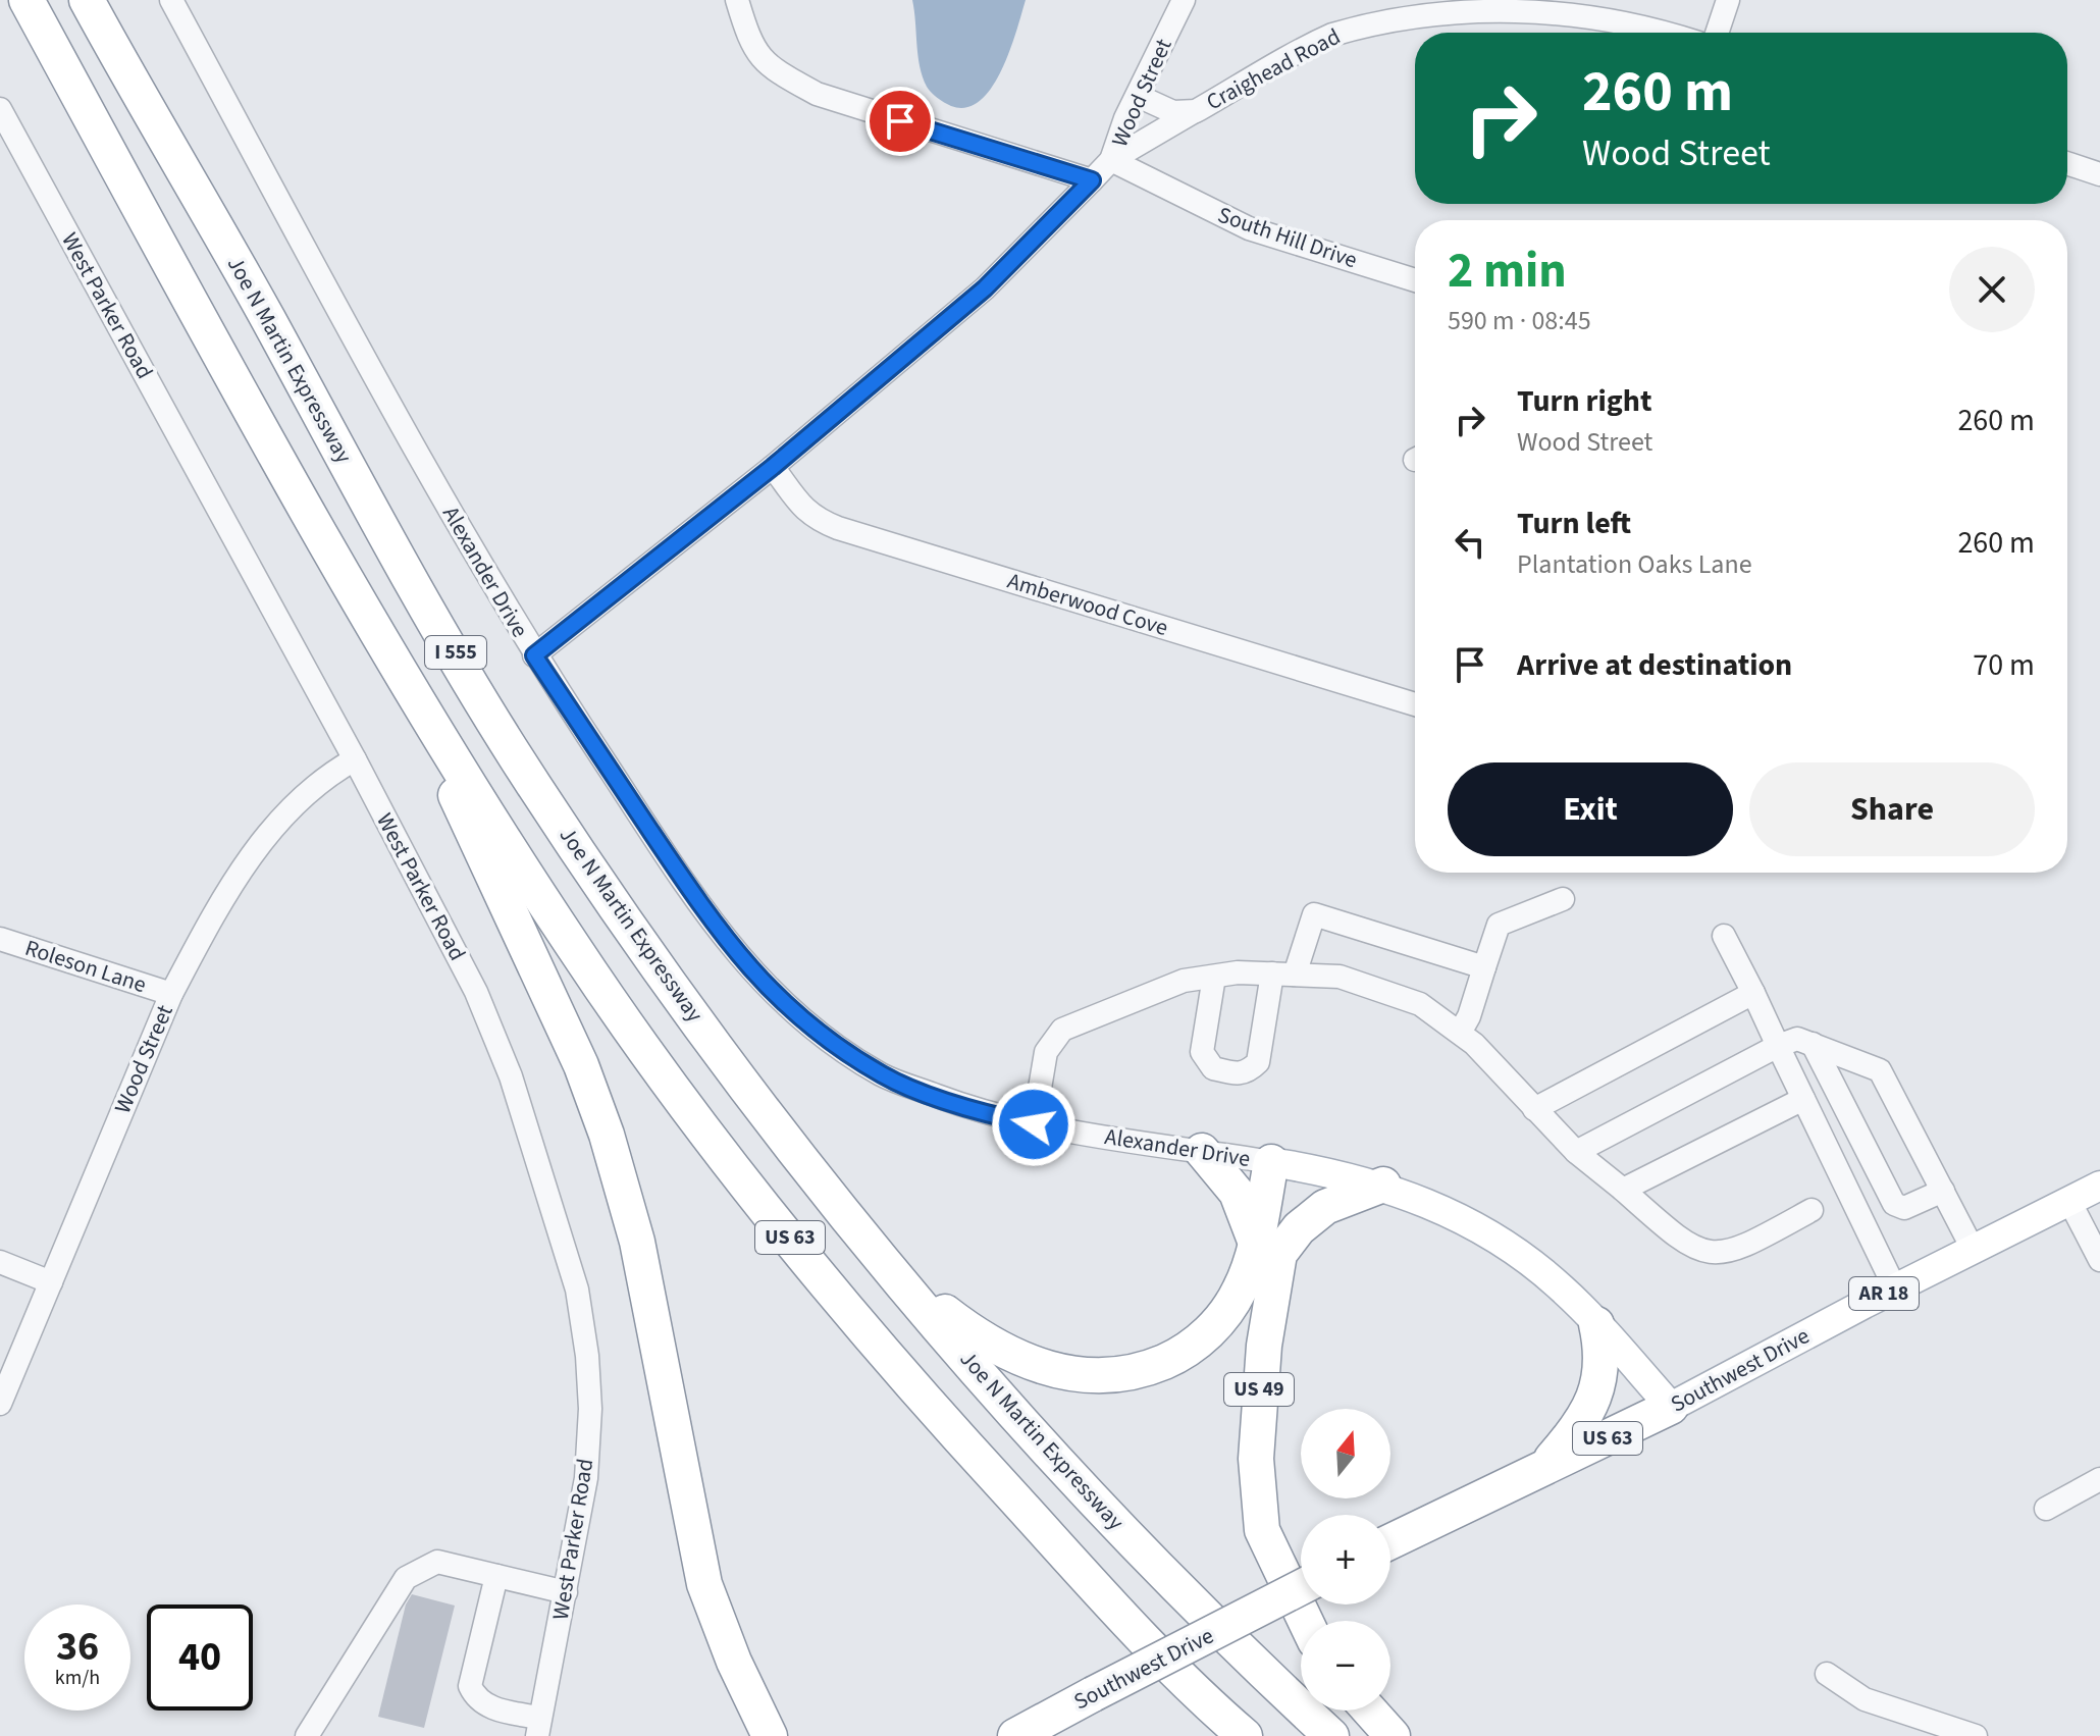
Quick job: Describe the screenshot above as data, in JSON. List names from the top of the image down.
{
  "streets": {
    "highway": [
      "Joe N Martin Expressway",
      "I 555",
      "US 63",
      "Southwest Drive",
      "US 49"
    ],
    "main road": ["Alexander Drive", "AR 18"],
    "street": [
      "Craighead Road",
      "Wood Street",
      "South Hill Drive",
      "West Parker Road",
      "Amberwood Cove",
      "Roleson Lane"
    ]
  },
  "crossings": [
    ["Craighead Road", "Wood Street"],
    ["Wood Street", "South Hill Drive"],
    ["Wood Street", "West Parker Road"],
    ["Wood Street", "Alexander Drive"],
    ["Wood Street", "Amberwood Cove"],
    ["Wood Street", "Roleson Lane"],
    ["Alexander Drive", "Southwest Drive"],
    ["Alexander Drive", "US 49"],
    ["I 555", "US 63"]
  ],
  "north": "top",
  "page": {
    "turn": ["260 m", "Wood Street"],
    "heading": ["2 min", "590 m · 08:45"],
    "list": [
      {
        "name": "Turn right",
        "note": "Wood Street",
        "value": "260 m"
      },
      {
        "name": "Turn left",
        "note": "Plantation Oaks Lane",
        "value": "260 m"
      },
      {
        "name": "Arrive at destination",
        "value": "70 m"
      }
    ],
    "buttons": ["Exit", "Share"],
    "map_buttons": ["+", "−"],
    "speed": "36 km/h",
    "limit": "40"
  }
}
